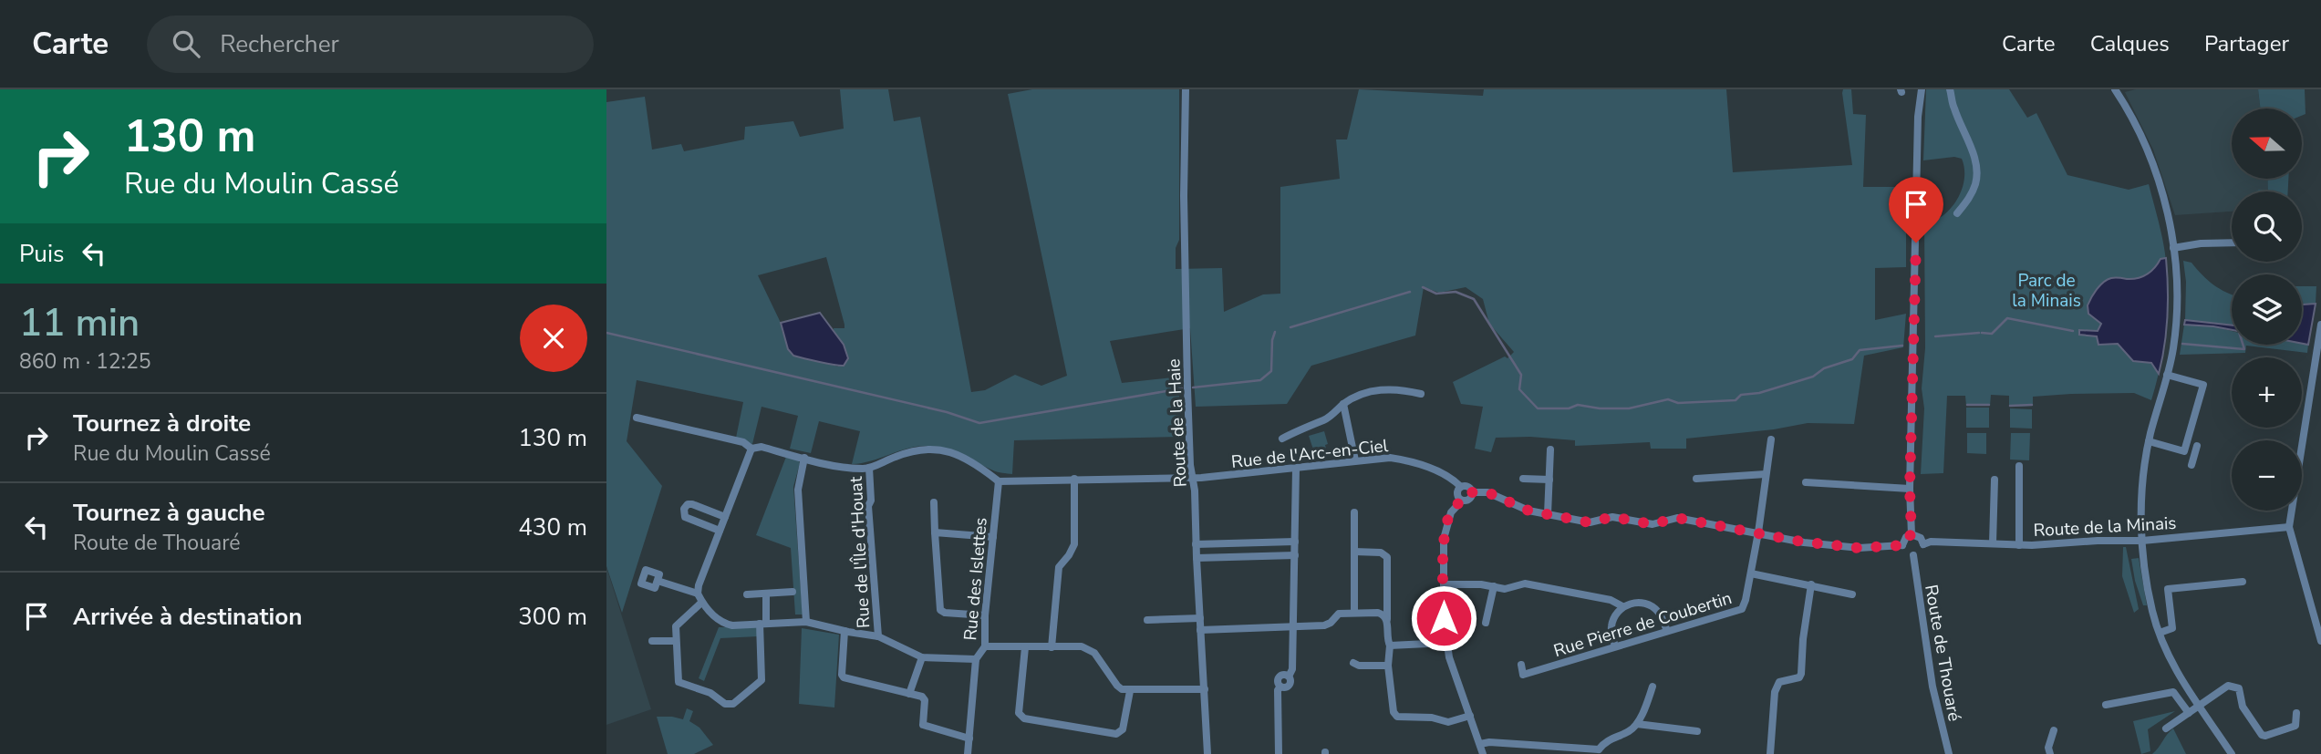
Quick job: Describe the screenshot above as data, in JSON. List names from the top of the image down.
{
  "streets": {
    "street": [
      "Route de la Haie",
      "Rue de l'Arc-en-Ciel",
      "Route de la Minais",
      "Rue de l'Île d'Houat",
      "Rue des Islettes",
      "Rue Pierre de Coubertin",
      "Route de Thouaré"
    ]
  },
  "crossings": [
    ["Route de la Haie", "Rue de l'Arc-en-Ciel"],
    ["Rue de l'Arc-en-Ciel", "Rue des Islettes"],
    ["Route de la Minais", "Route de Thouaré"]
  ],
  "parks": ["Parc de la Minais"],
  "north": "left",
  "page": {
    "header": "Carte",
    "search": "Rechercher",
    "nav": ["Carte", "Calques", "Partager"],
    "turn": ["130 m", "Rue du Moulin Cassé"],
    "map_buttons": ["+", "−"],
    "then": "Puis",
    "heading": ["11 min", "860 m · 12:25"],
    "list": [
      {
        "name": "Tournez à droite",
        "note": "Rue du Moulin Cassé",
        "value": "130 m"
      },
      {
        "name": "Tournez à gauche",
        "note": "Route de Thouaré",
        "value": "430 m"
      },
      {
        "name": "Arrivée à destination",
        "value": "300 m"
      }
    ]
  }
}
